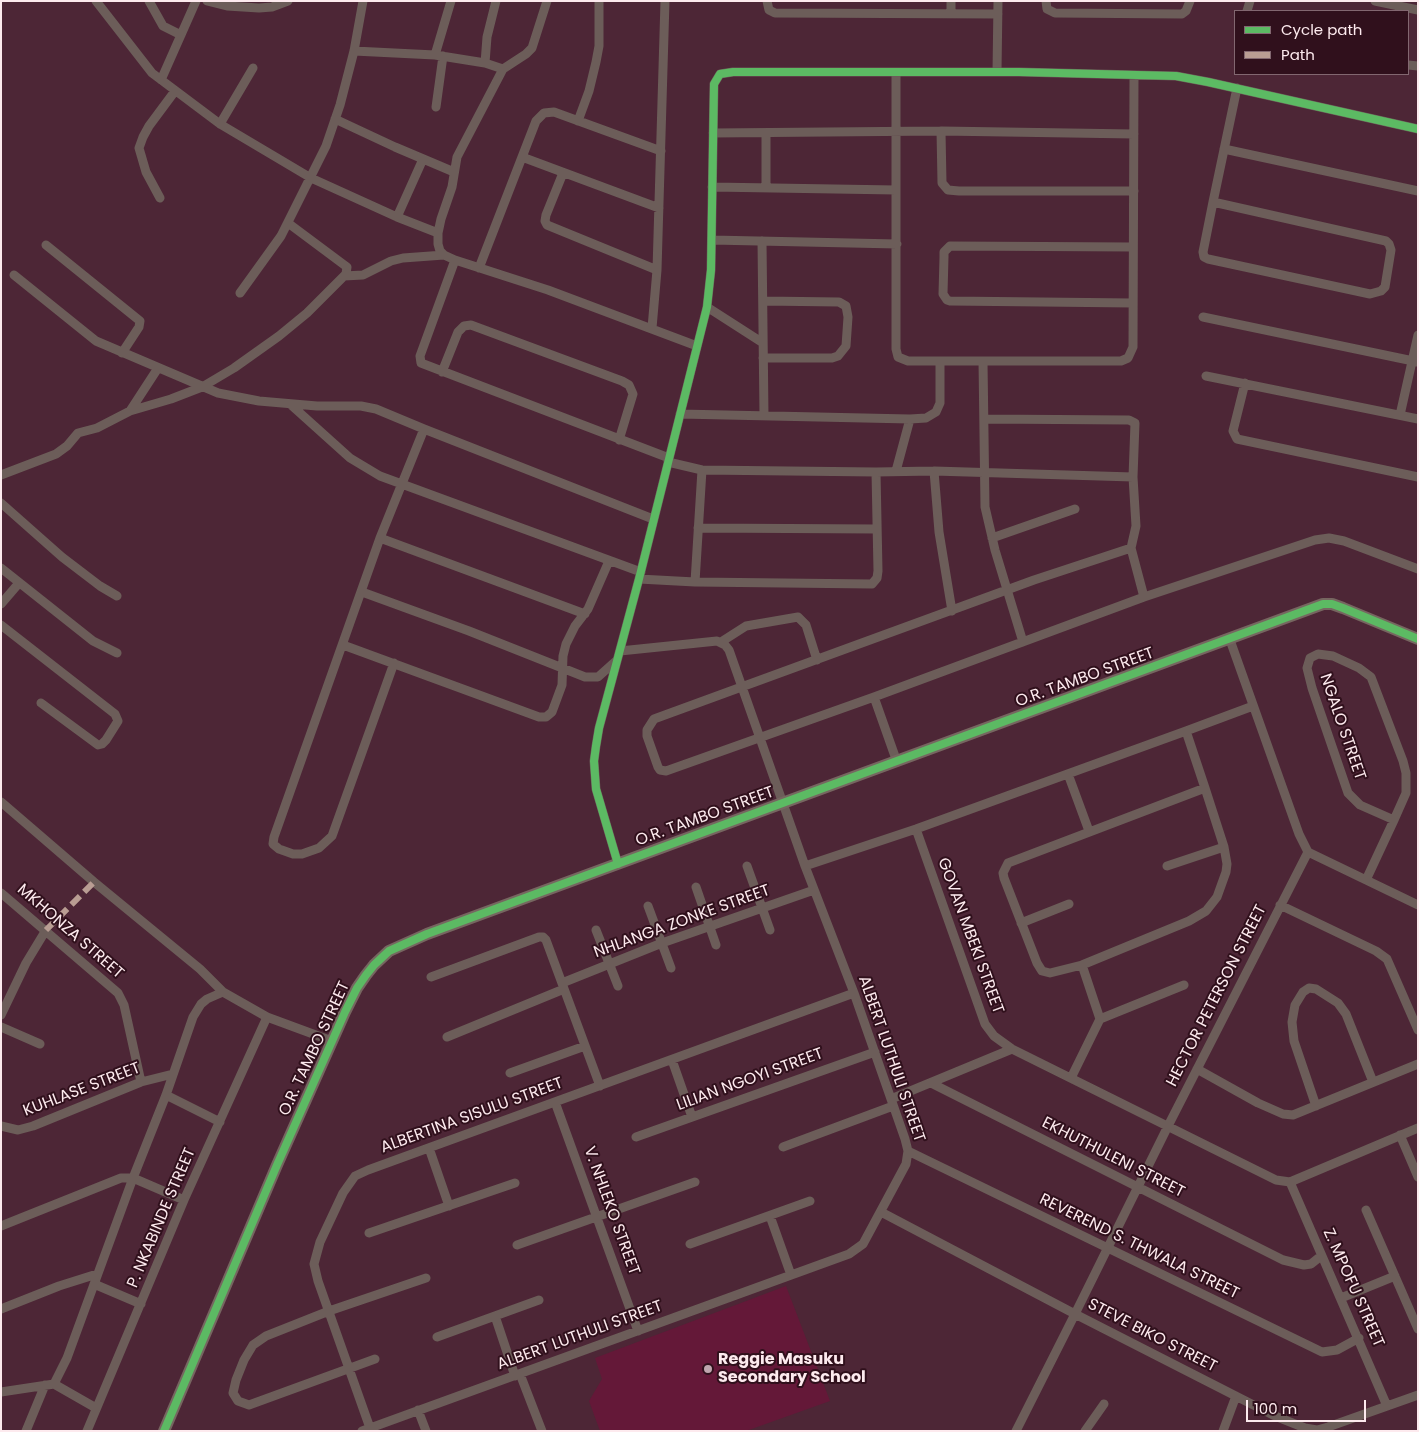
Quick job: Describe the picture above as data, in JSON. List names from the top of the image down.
{
  "streets": {
    "street": [
      "O.R. TAMBO STREET",
      "NGALO STREET",
      "NHLANGA ZONKE STREET",
      "MKHONZA STREET",
      "GOVAN MBEKI STREET",
      "HECTOR PETERSON STREET",
      "ALBERT LUTHULI STREET",
      "LILIAN NGOYI STREET",
      "KUHLASE STREET",
      "ALBERTINA SISULU STREET",
      "EKHUTHULENI STREET",
      "V. NHLEKO STREET",
      "P. NKABINDE STREET",
      "REVEREND S. THWALA STREET",
      "Z. MPOFU STREET",
      "STEVE BIKO STREET"
    ]
  },
  "crossings": [
    ["O.R. TAMBO STREET", "ALBERT LUTHULI STREET"],
    ["NHLANGA ZONKE STREET", "ALBERT LUTHULI STREET"],
    ["MKHONZA STREET", "KUHLASE STREET"],
    ["GOVAN MBEKI STREET", "HECTOR PETERSON STREET"],
    ["GOVAN MBEKI STREET", "Z. MPOFU STREET"],
    ["HECTOR PETERSON STREET", "EKHUTHULENI STREET"],
    ["HECTOR PETERSON STREET", "REVEREND S. THWALA STREET"],
    ["HECTOR PETERSON STREET", "STEVE BIKO STREET"],
    ["ALBERT LUTHULI STREET", "LILIAN NGOYI STREET"],
    ["ALBERT LUTHULI STREET", "ALBERTINA SISULU STREET"],
    ["ALBERT LUTHULI STREET", "V. NHLEKO STREET"],
    ["ALBERT LUTHULI STREET", "REVEREND S. THWALA STREET"],
    ["ALBERT LUTHULI STREET", "STEVE BIKO STREET"],
    ["ALBERTINA SISULU STREET", "V. NHLEKO STREET"],
    ["EKHUTHULENI STREET", "Z. MPOFU STREET"],
    ["REVEREND S. THWALA STREET", "Z. MPOFU STREET"],
    ["Z. MPOFU STREET", "STEVE BIKO STREET"]
  ],
  "places": ["Reggie Masuku Secondary School"],
  "legend": ["Cycle path", "Path"],
  "scale_bar": "100 m"
}
